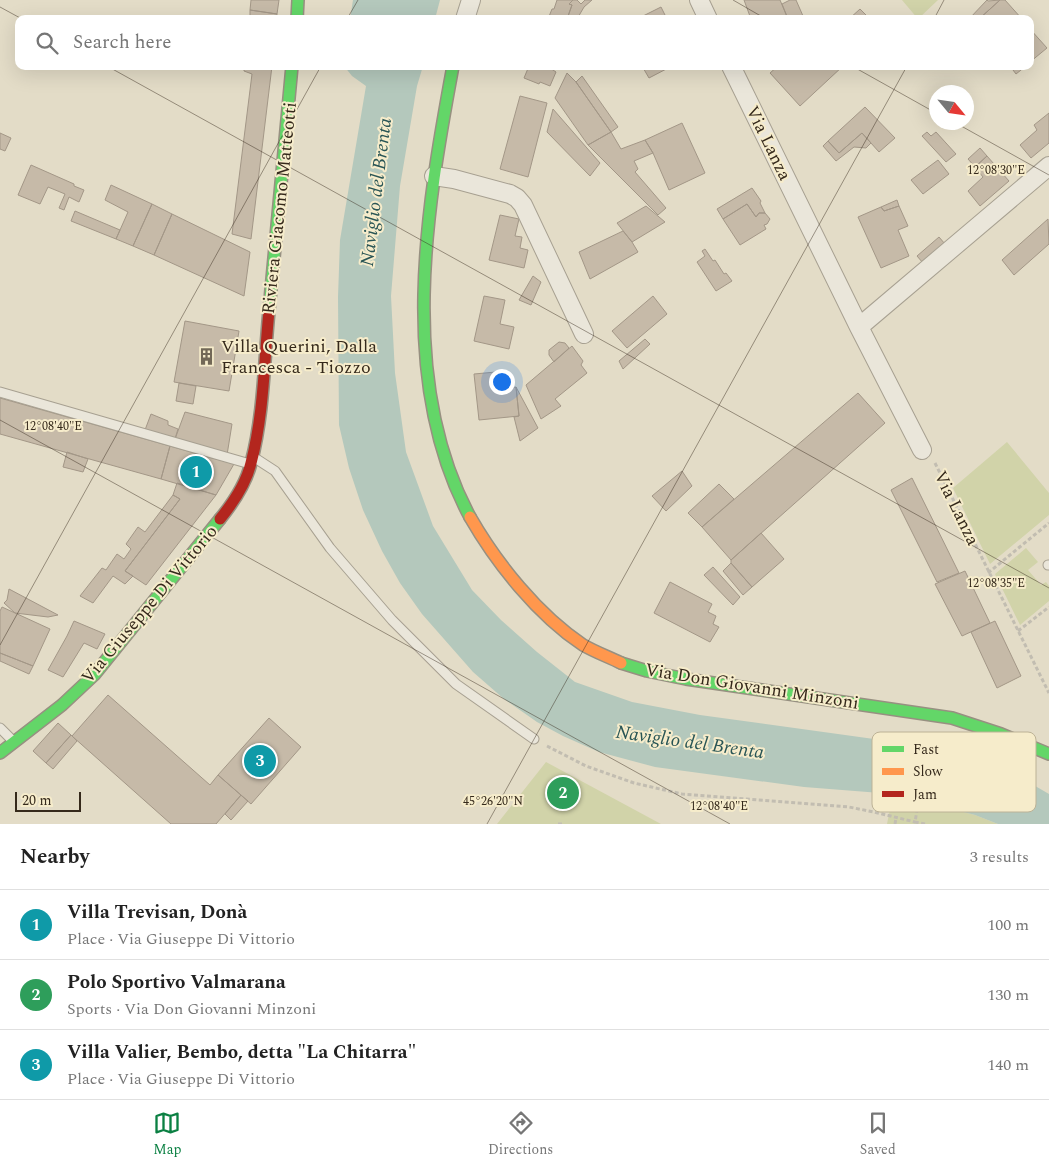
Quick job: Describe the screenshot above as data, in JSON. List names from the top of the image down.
{
  "streets": {
    "street": [
      "Via Lanza",
      "Riviera Giacomo Matteotti",
      "Via Giuseppe Di Vittorio",
      "Via Don Giovanni Minzoni"
    ]
  },
  "crossings": [
    ["Riviera Giacomo Matteotti", "Via Giuseppe Di Vittorio"]
  ],
  "water": ["Naviglio del Brenta"],
  "places": {
    "building": ["Villa Querini, Dalla Francesca - Tiozzo"]
  },
  "legend": ["Fast", "Slow", "Jam"],
  "scale_bar": "20 m",
  "north": "bottom right",
  "page": {
    "search": "Search here",
    "pins": ["1", "3", "2"],
    "scale": "20 m",
    "heading": ["Nearby", "3 results"],
    "list": [
      {
        "mark": "1",
        "name": "Villa Trevisan, Donà",
        "note": "Place · Via Giuseppe Di Vittorio",
        "value": "100 m"
      },
      {
        "mark": "2",
        "name": "Polo Sportivo Valmarana",
        "note": "Sports · Via Don Giovanni Minzoni",
        "value": "130 m"
      },
      {
        "mark": "3",
        "name": "Villa Valier, Bembo, detta \"La Chitarra\"",
        "note": "Place · Via Giuseppe Di Vittorio",
        "value": "140 m"
      }
    ],
    "nav": ["Map", "Directions", "Saved"]
  },
  "coordinates": [
    "12°08'30\"E",
    "12°08'40\"E",
    "12°08'35\"E",
    "45°26'20\"N"
  ]
}
